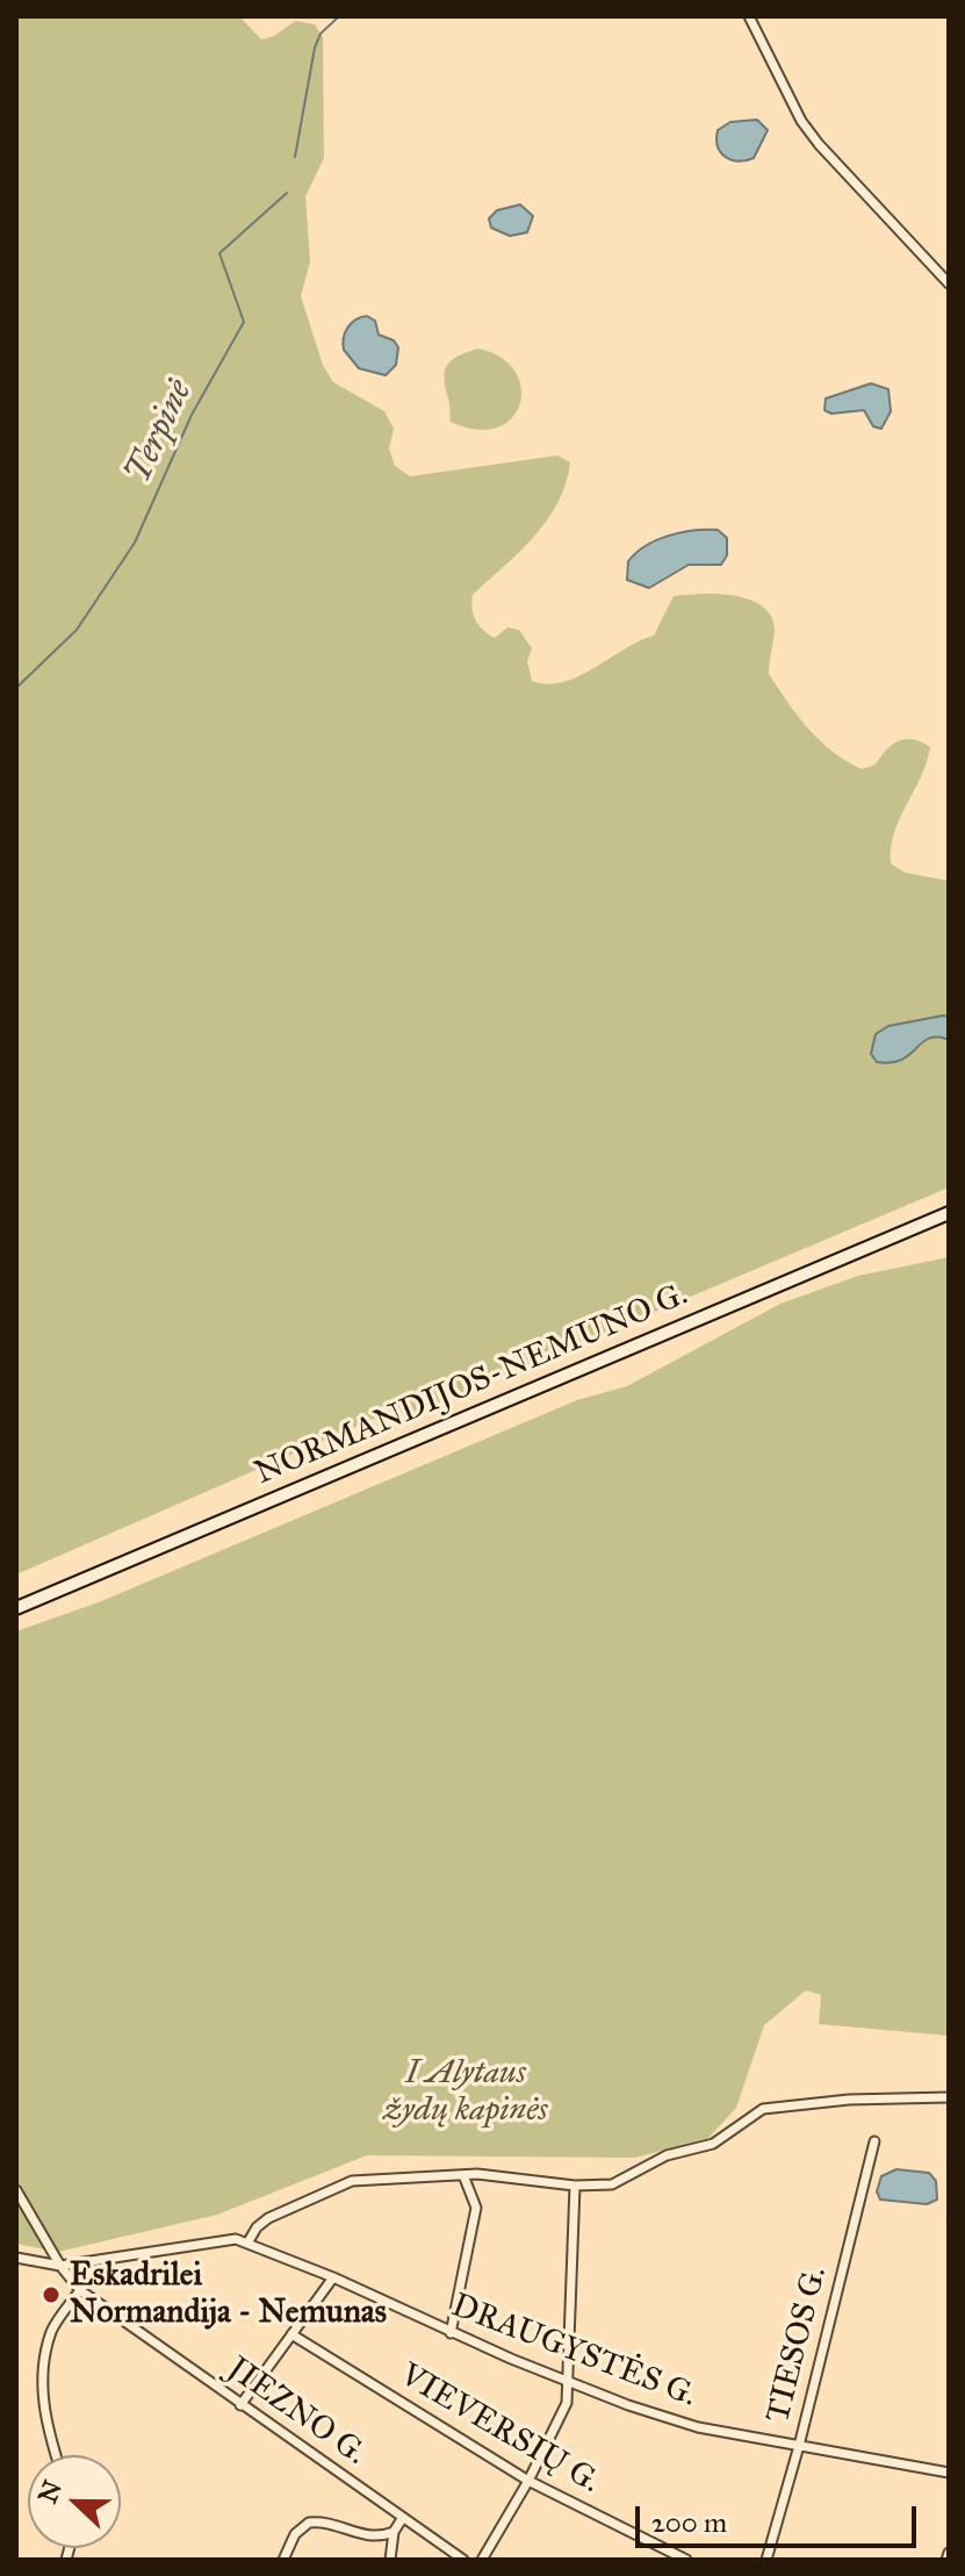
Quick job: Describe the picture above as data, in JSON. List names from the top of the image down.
{
  "streets": {
    "main road": ["NORMANDIJOS-NEMUNO G."],
    "street": [
      "TIESOS G.",
      "DRAUGYSTĖS G.",
      "JIEZNO G.",
      "VIEVERSIŲ G."
    ]
  },
  "crossings": [
    ["TIESOS G.", "DRAUGYSTĖS G."]
  ],
  "water": ["Terpinė"],
  "parks": ["I Alytaus žydų kapinės"],
  "places": ["Eskadrilei Normandija - Nemunas"],
  "scale_bar": "200 m",
  "north": "left"
}
